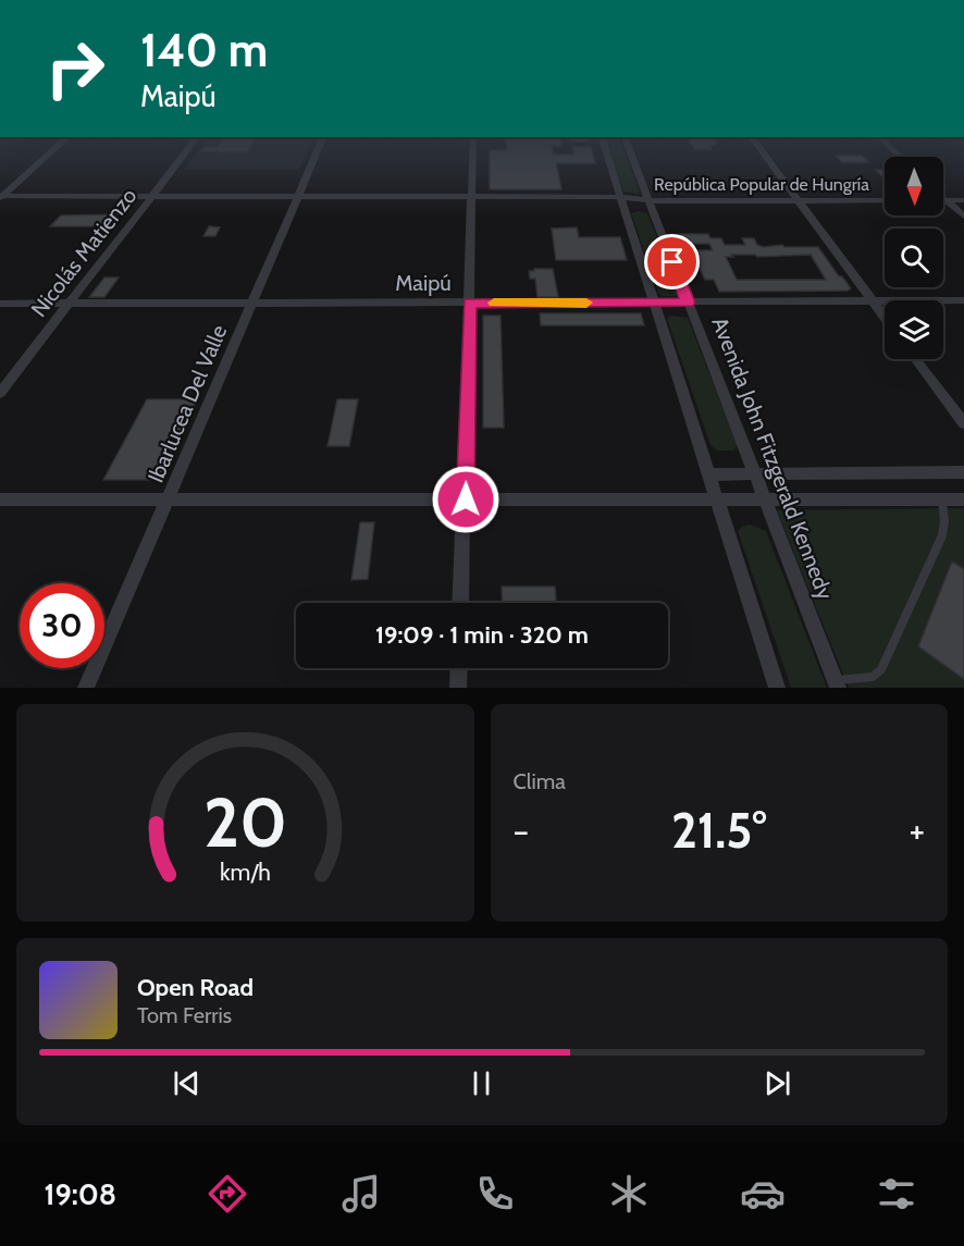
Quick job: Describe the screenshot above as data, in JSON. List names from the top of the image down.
{
  "streets": {
    "street": [
      "República Popular de Hungría",
      "Nicolás Matienzo",
      "Maipú",
      "Ibarlucea Del Valle",
      "Avenida John Fitzgerald Kennedy"
    ]
  },
  "crossings": [
    ["República Popular de Hungría", "Nicolás Matienzo"],
    ["República Popular de Hungría", "Ibarlucea Del Valle"],
    ["República Popular de Hungría", "Avenida John Fitzgerald Kennedy"],
    ["Nicolás Matienzo", "Maipú"],
    ["Maipú", "Ibarlucea Del Valle"],
    ["Maipú", "Avenida John Fitzgerald Kennedy"]
  ],
  "north": "bottom",
  "page": {
    "turn": ["140 m", "Maipú"],
    "limit": "30",
    "trip": "19:09 · 1 min · 320 m",
    "tile": "Clima",
    "heat": ["−", "21.5°", "+"],
    "song": ["Open Road", "Tom Ferris"],
    "tabs": "19:08",
    "gauge": ["20", "km/h"]
  }
}
